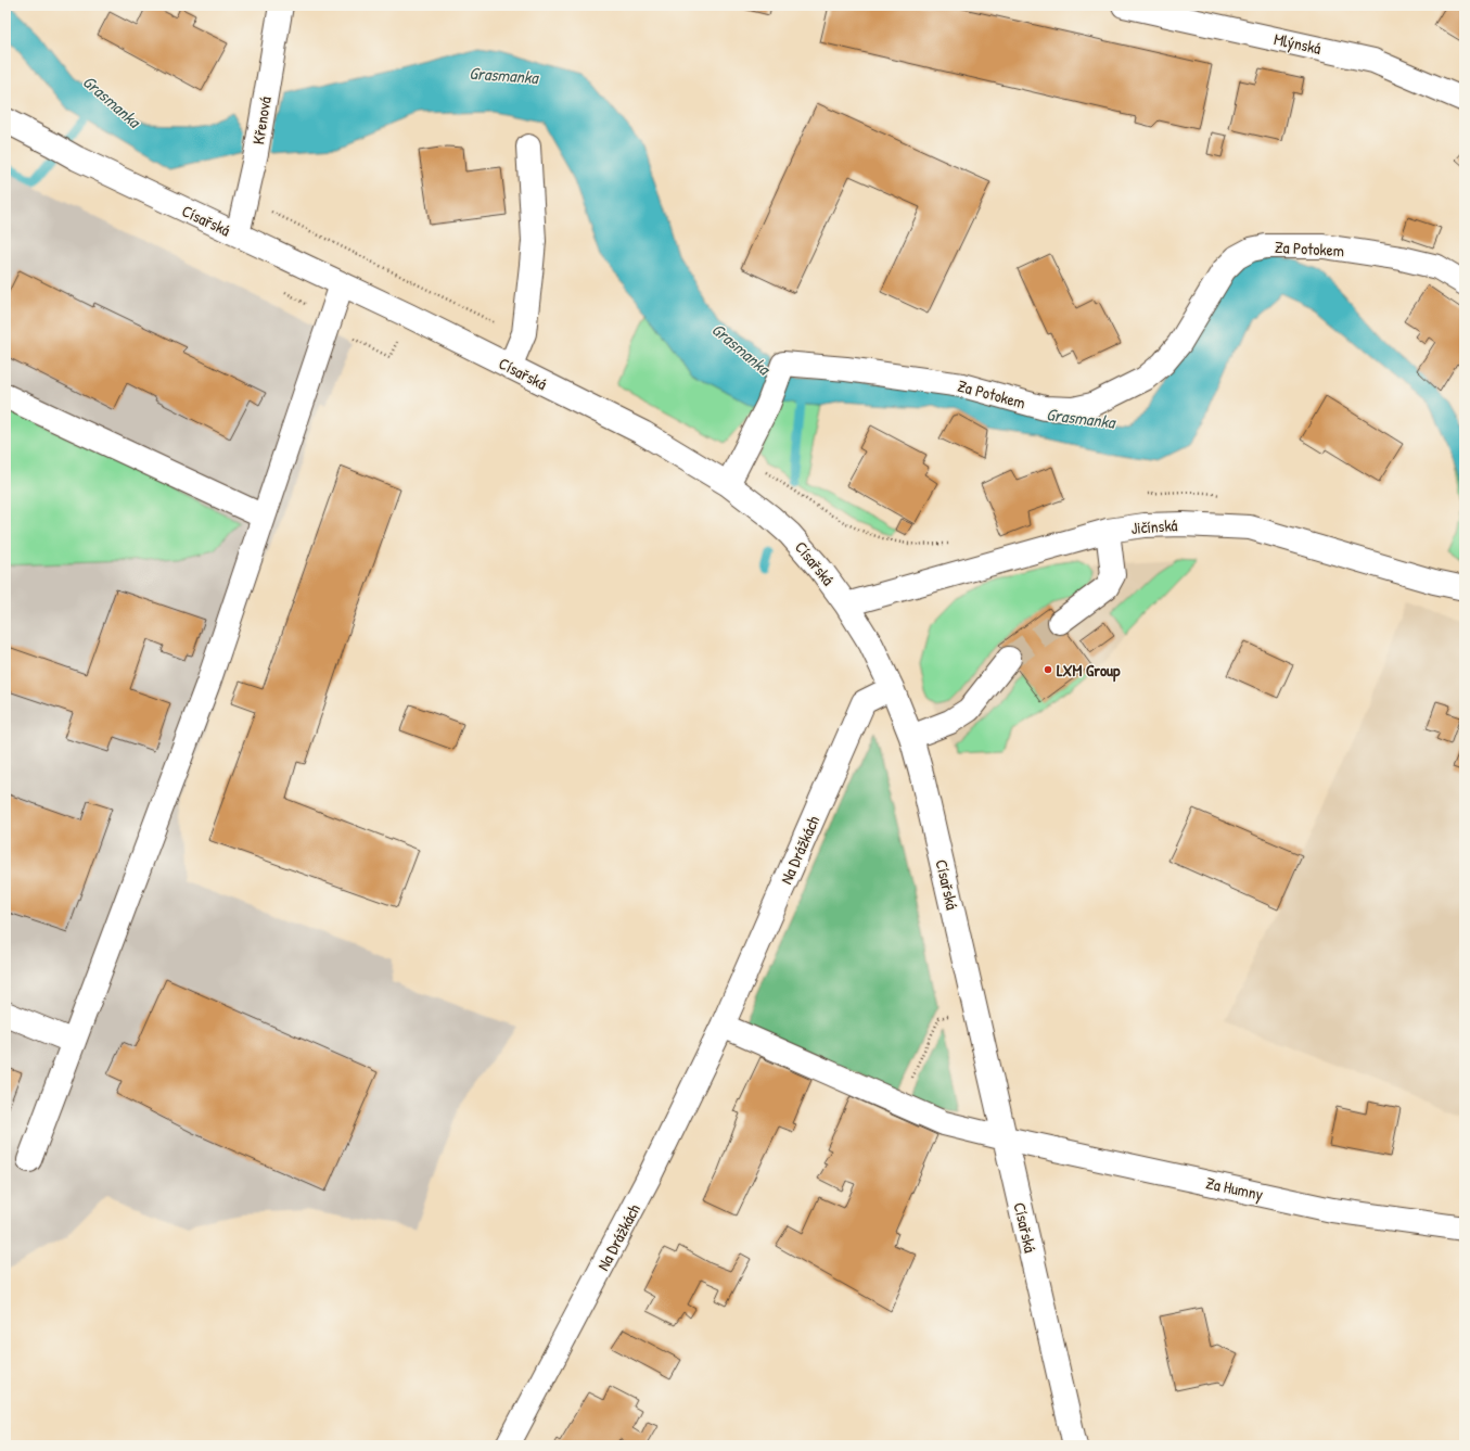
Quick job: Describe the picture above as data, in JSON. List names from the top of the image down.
{
  "streets": {
    "street": [
      "Mlýnská",
      "Křenová",
      "Císařská",
      "Za Potokem",
      "Jičínská",
      "Na Drážkách",
      "Za Humny"
    ]
  },
  "crossings": [
    ["Křenová", "Císařská"],
    ["Císařská", "Za Potokem"],
    ["Císařská", "Jičínská"],
    ["Císařská", "Na Drážkách"],
    ["Císařská", "Za Humny"]
  ],
  "water": ["Grasmanka"],
  "places": ["LXM Group"]
}
